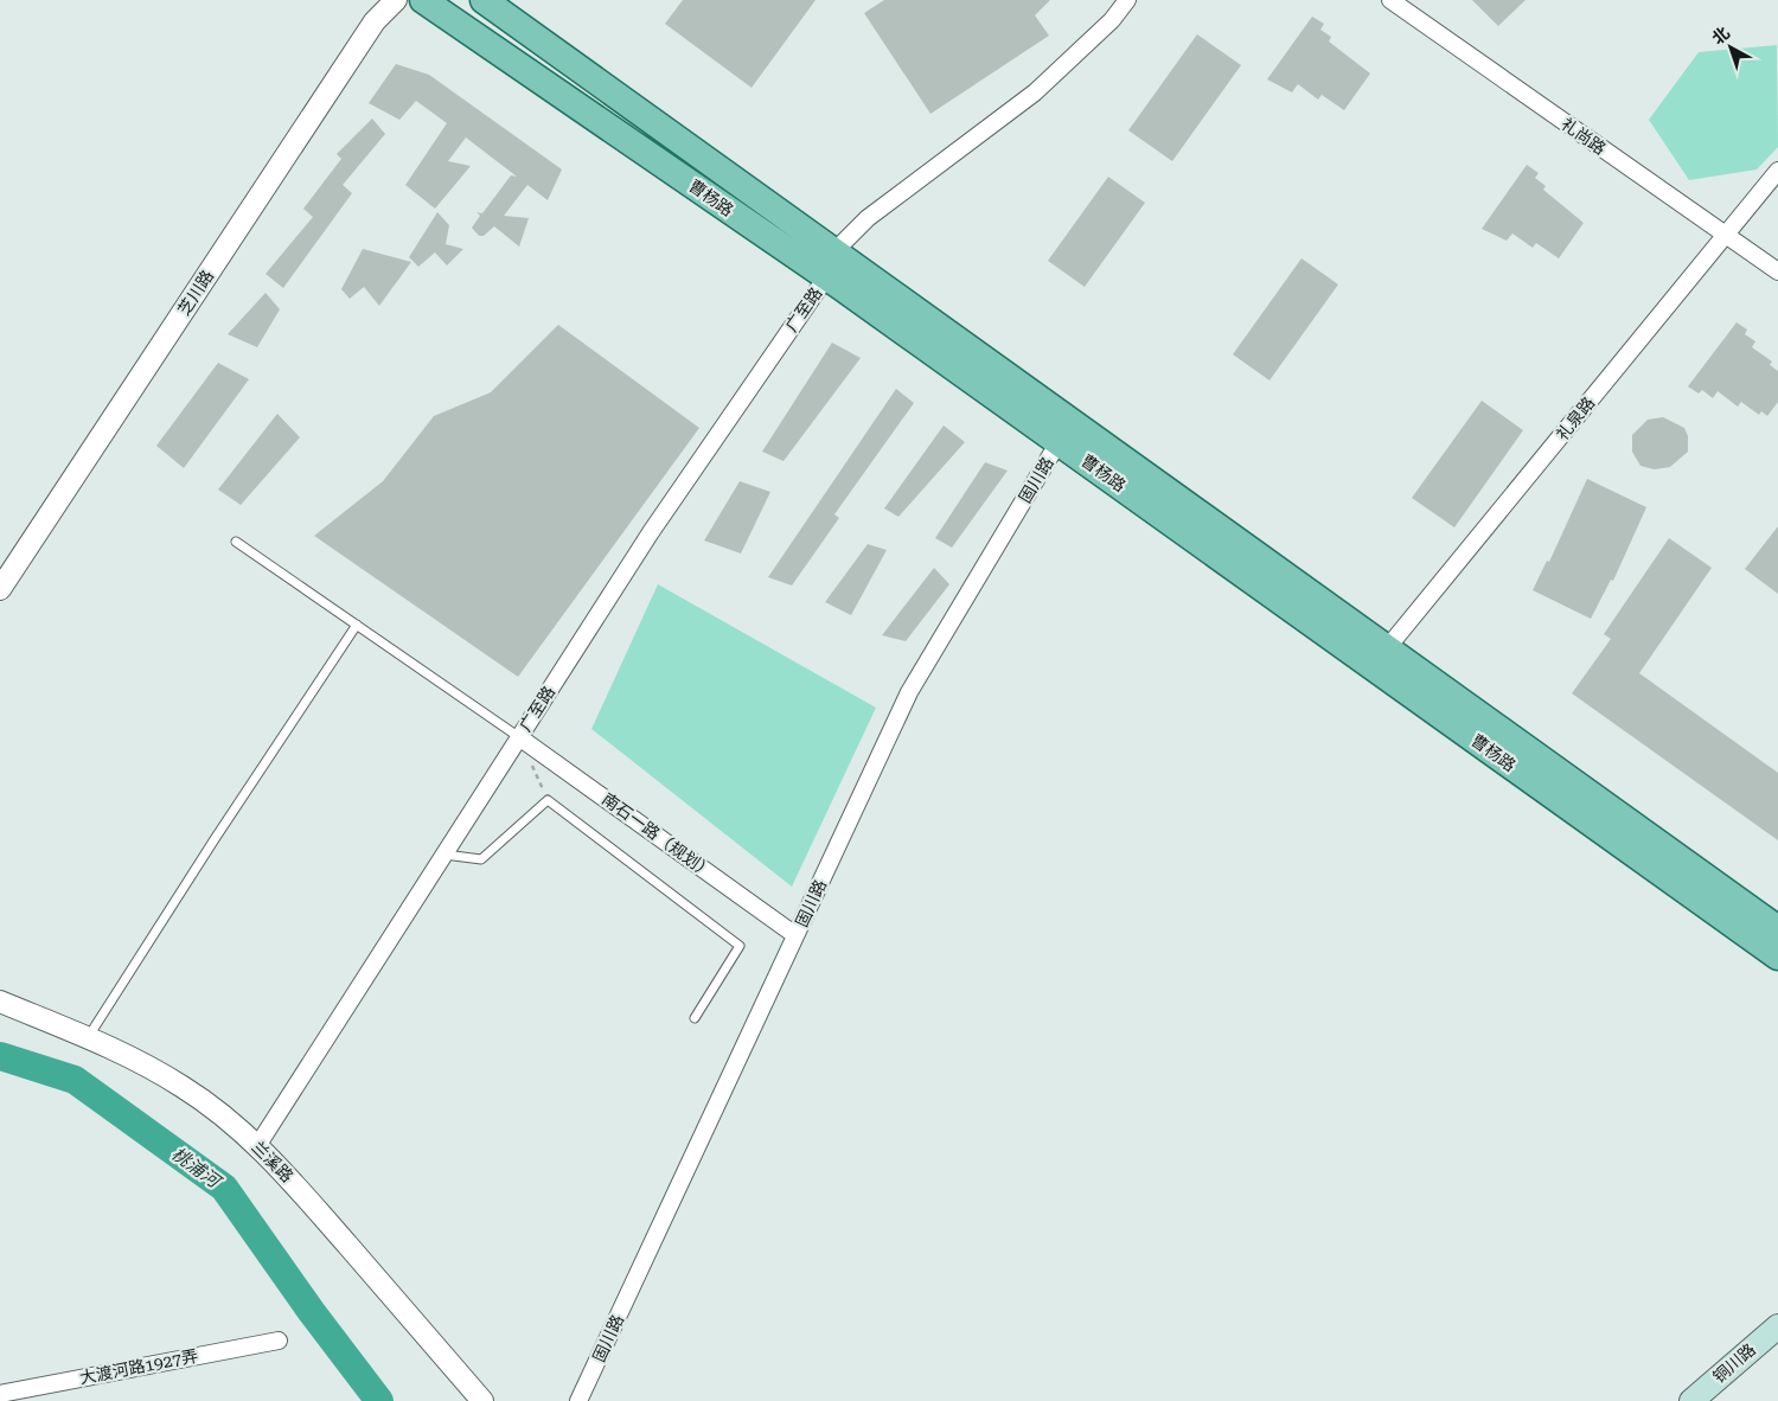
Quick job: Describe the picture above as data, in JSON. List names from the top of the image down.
{
  "streets": {
    "main road": ["曹杨路", "铜川路"],
    "street": [
      "礼尚路",
      "芝川路",
      "广至路",
      "礼泉路",
      "固川路",
      "南石一路（规划）",
      "兰溪路",
      "大渡河路1927弄"
    ]
  },
  "crossings": [
    ["礼尚路", "礼泉路"],
    ["曹杨路", "广至路"],
    ["曹杨路", "礼泉路"],
    ["曹杨路", "固川路"],
    ["广至路", "南石一路（规划）"],
    ["广至路", "兰溪路"],
    ["固川路", "南石一路（规划）"]
  ],
  "water": ["桃浦河"],
  "north": "top left"
}
